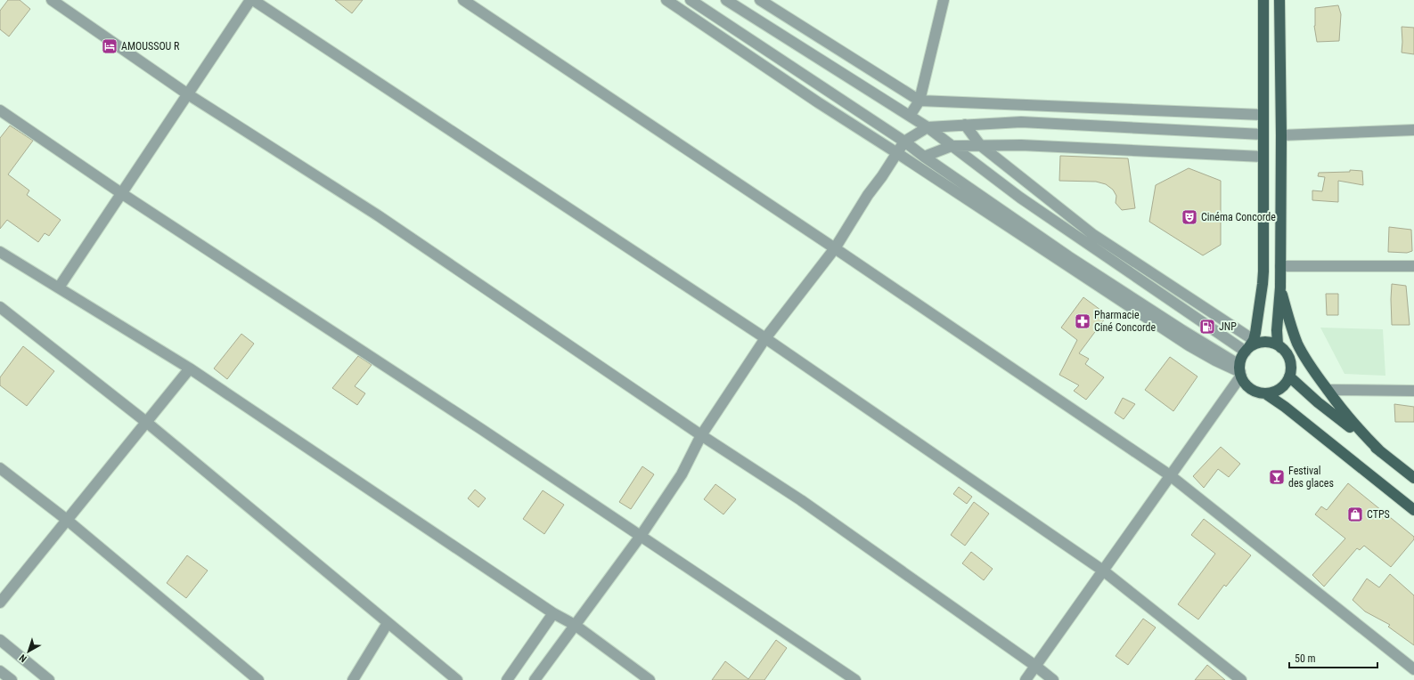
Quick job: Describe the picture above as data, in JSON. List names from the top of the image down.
{
  "places": {
    "hotel": ["AMOUSSOU R"],
    "theatre": ["Cinéma Concorde"],
    "pharmacy": ["Pharmacie Ciné Concorde"],
    "fuel station": ["JNP"],
    "bar": ["Festival des glaces"],
    "shop": ["CTPS"]
  },
  "scale_bar": "50 m",
  "north": "bottom left"
}
